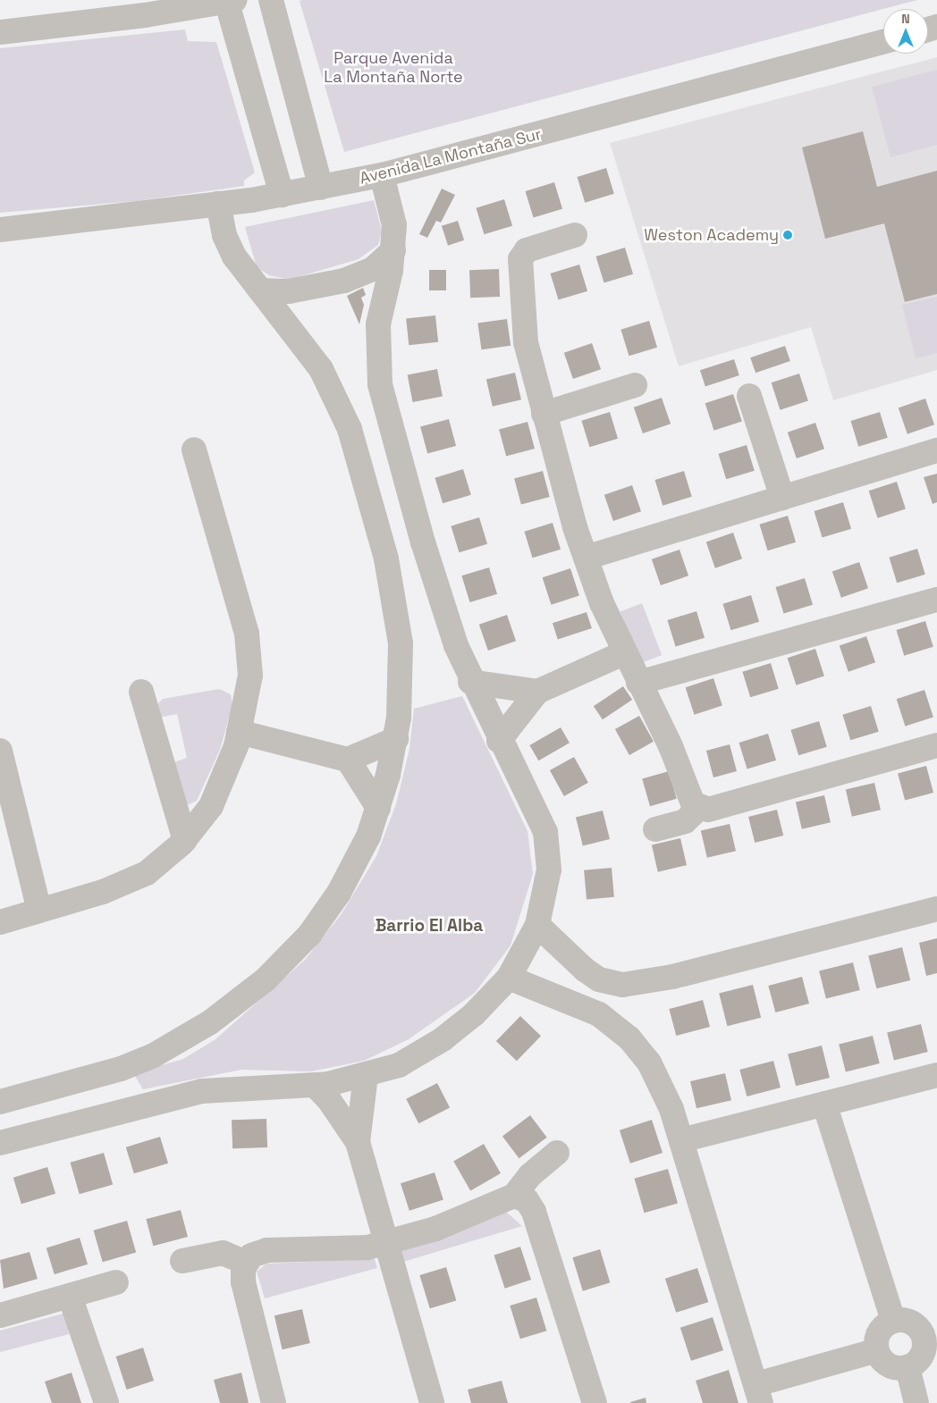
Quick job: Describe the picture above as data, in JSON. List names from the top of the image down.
{
  "streets": {
    "street": ["Avenida La Montaña Sur"]
  },
  "districts": ["Barrio El Alba"],
  "parks": ["Parque Avenida La Montaña Norte"],
  "places": ["Weston Academy"],
  "north": "top"
}
